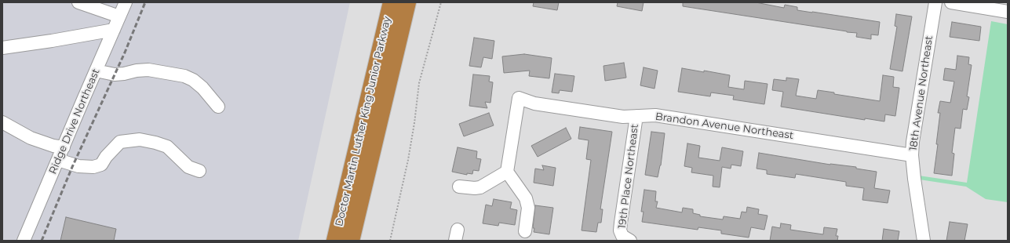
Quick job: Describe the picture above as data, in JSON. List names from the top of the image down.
{
  "streets": {
    "highway": ["Doctor Martin Luther King Junior Parkway"],
    "street": [
      "18th Avenue Northeast",
      "Ridge Drive Northeast",
      "Brandon Avenue Northeast",
      "19th Place Northeast"
    ]
  },
  "crossings": [
    ["18th Avenue Northeast", "Brandon Avenue Northeast"],
    ["Brandon Avenue Northeast", "19th Place Northeast"]
  ]
}
